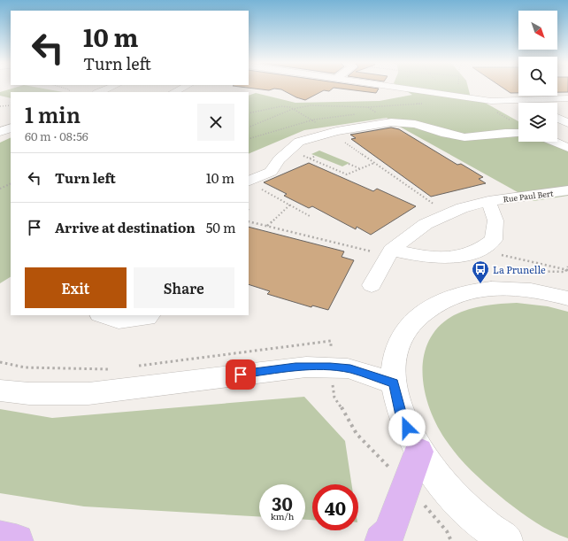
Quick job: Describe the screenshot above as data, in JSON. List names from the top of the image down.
{
  "streets": {
    "street": ["Rue Paul Bert"]
  },
  "places": {
    "bus stop": ["La Prunelle"]
  },
  "north": "bottom right",
  "page": {
    "turn": ["10 m", "Turn left"],
    "heading": ["1 min", "60 m · 08:56"],
    "list": [
      {
        "name": "Turn left",
        "value": "10 m"
      },
      {
        "name": "Arrive at destination",
        "value": "50 m"
      }
    ],
    "buttons": ["Exit", "Share"],
    "speed": "30 km/h",
    "limit": "40"
  }
}
